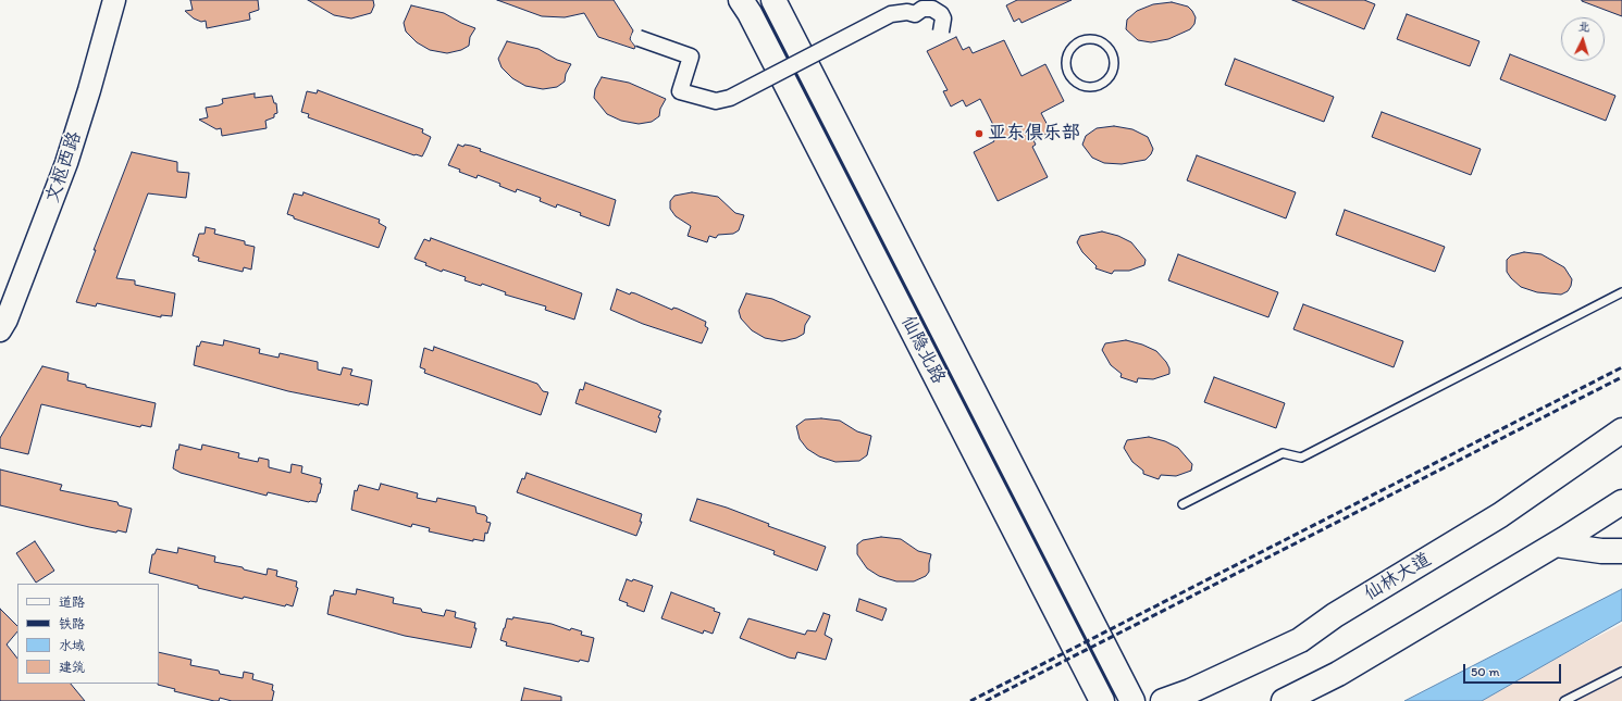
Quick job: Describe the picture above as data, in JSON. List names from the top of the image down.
{
  "streets": {
    "main road": ["仙隐北路", "仙林大道"],
    "street": ["文枢西路"]
  },
  "places": ["亚东俱乐部"],
  "legend": [
    "道路",
    "铁路",
    "水域",
    "建筑"
  ],
  "scale_bar": "50 m",
  "north": "top"
}
